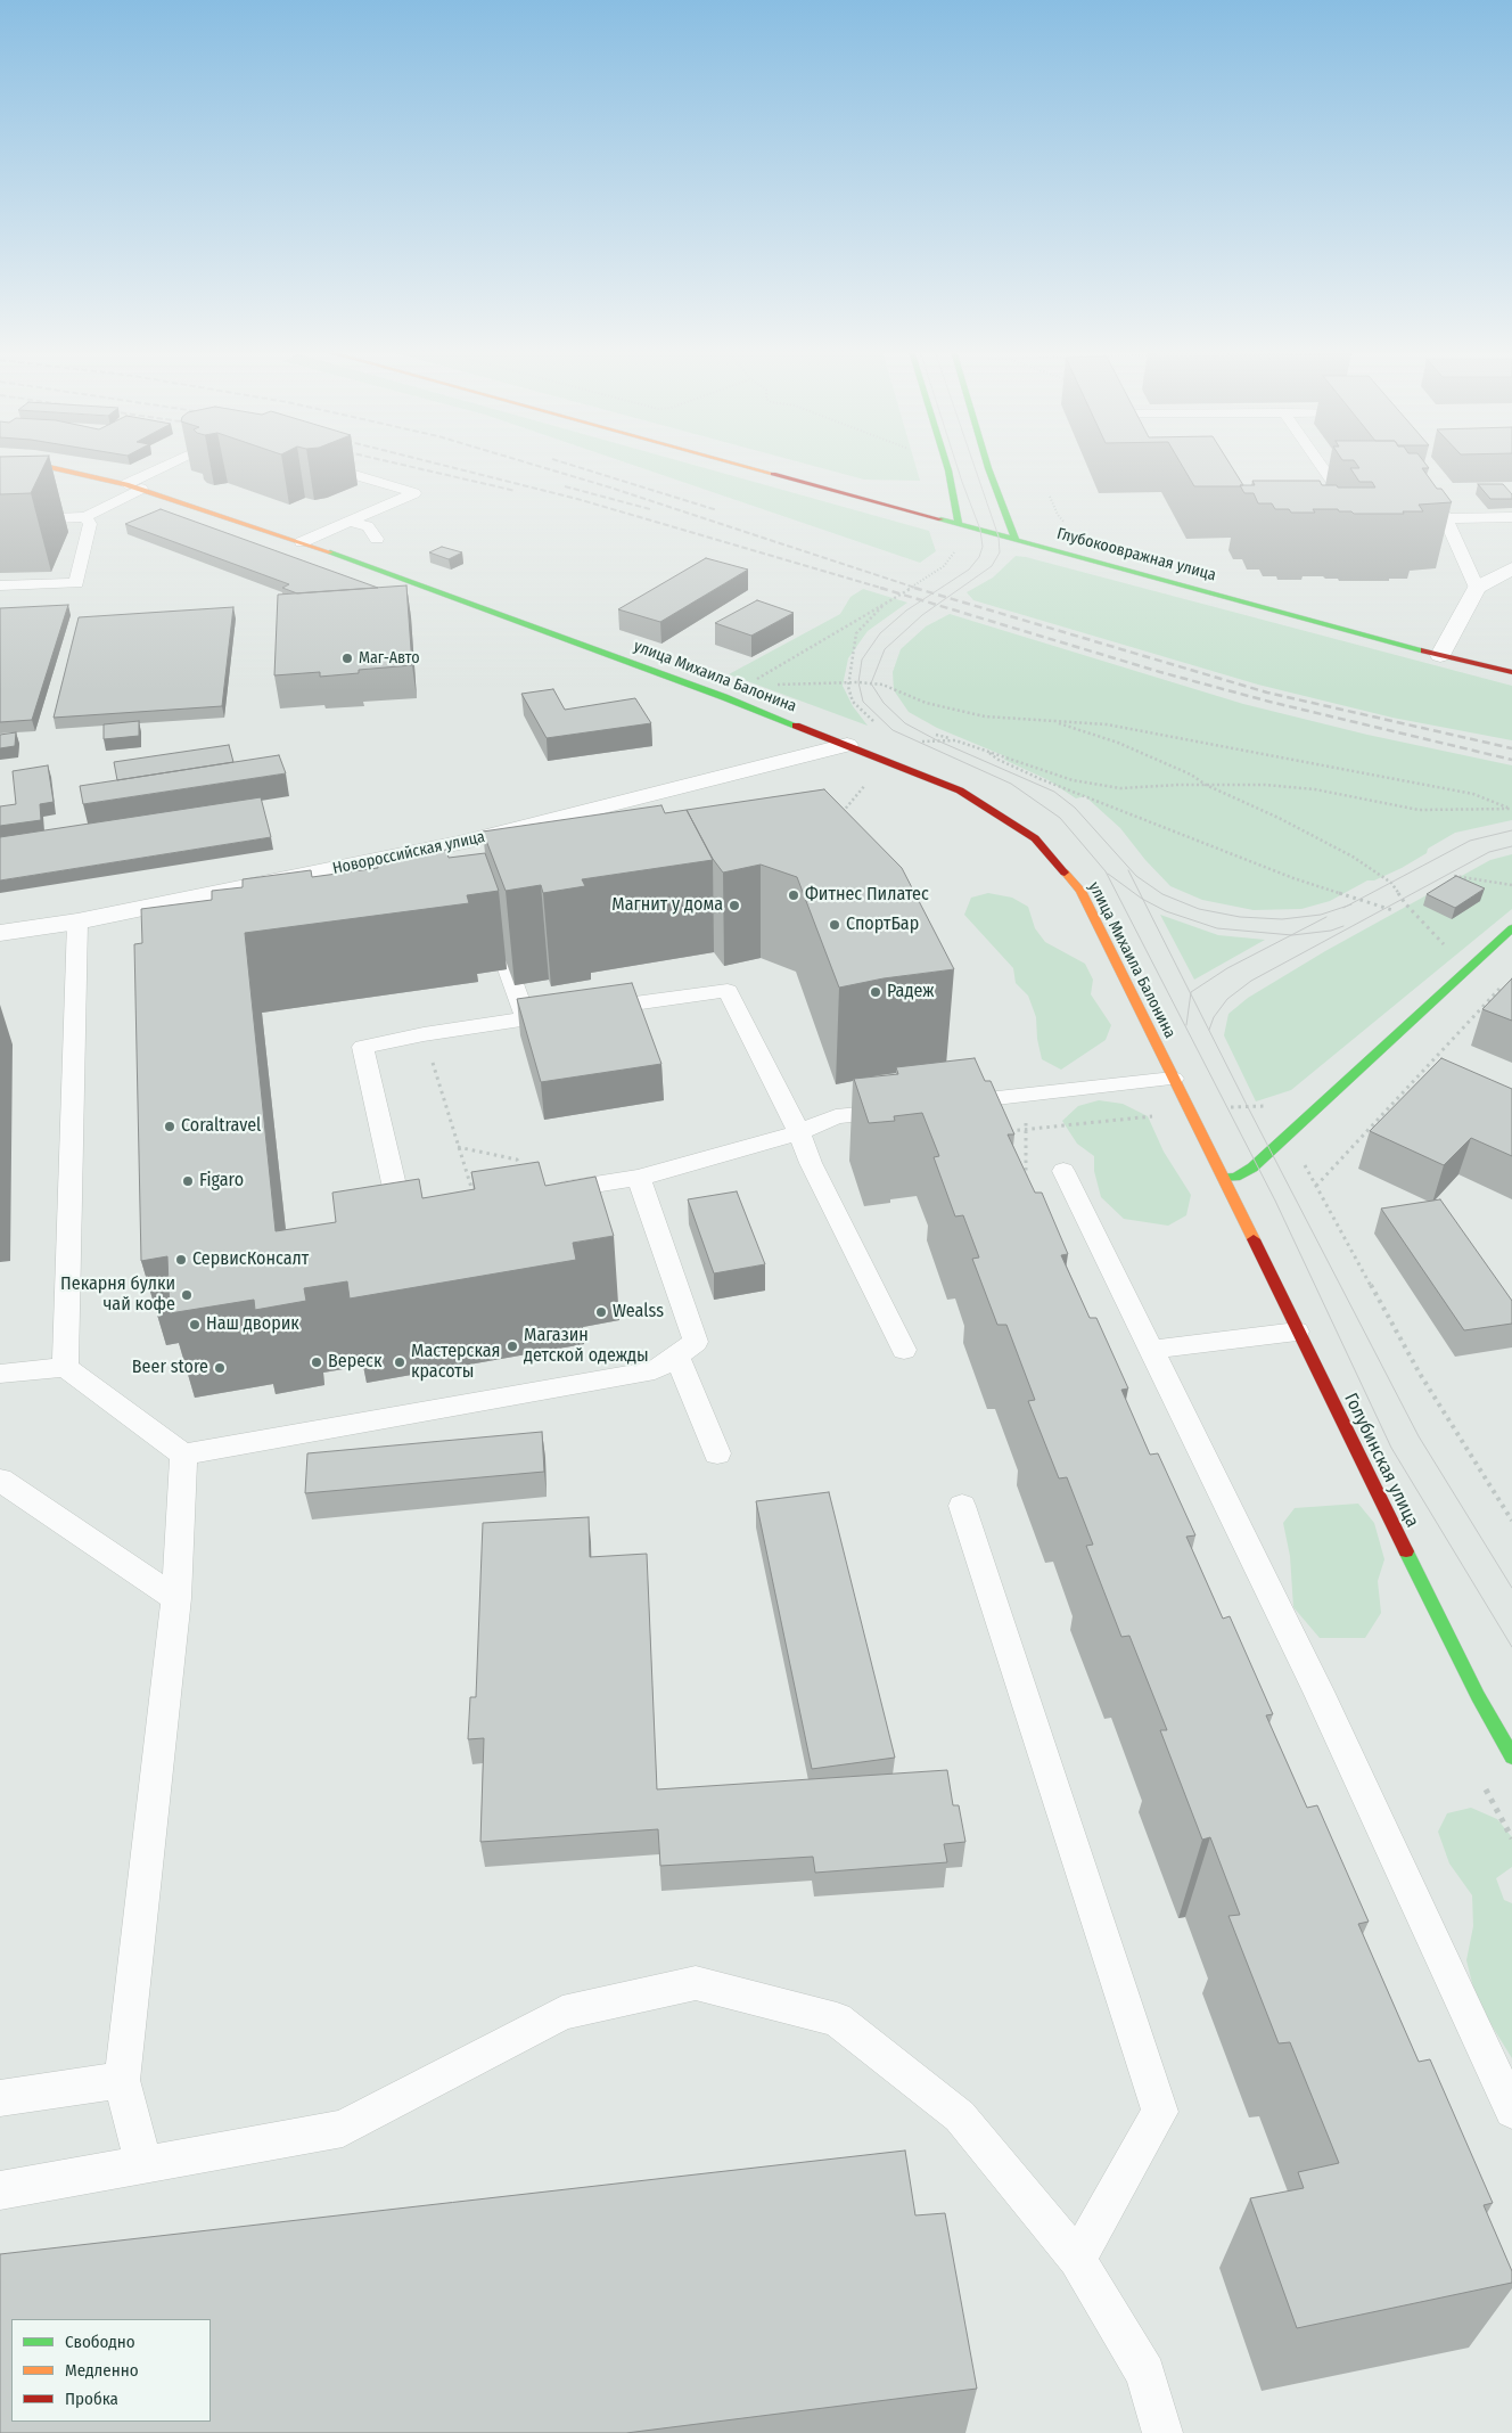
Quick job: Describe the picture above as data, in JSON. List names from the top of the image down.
{
  "streets": {
    "main road": ["Глубокоовражная улица", "улица Михаила Балонина", "Голубинская улица"],
    "street": ["Новороссийская улица"]
  },
  "crossings": [
    ["улица Михаила Балонина", "Новороссийская улица"],
    ["улица Михаила Балонина", "Голубинская улица"]
  ],
  "places": [
    "Маг-Авто",
    "Фитнес Пилатес",
    "Магнит у дома",
    "СпортБар",
    "Радеж",
    "Coraltravel",
    "Figaro",
    "СервисКонсалт",
    "Пекарня булки чай кофе",
    "Wealss",
    "Наш дворик",
    "Магазин детской одежды",
    "Вереск",
    "Мастерская красоты",
    "Beer store"
  ],
  "legend": ["Свободно", "Медленно", "Пробка"]
}
